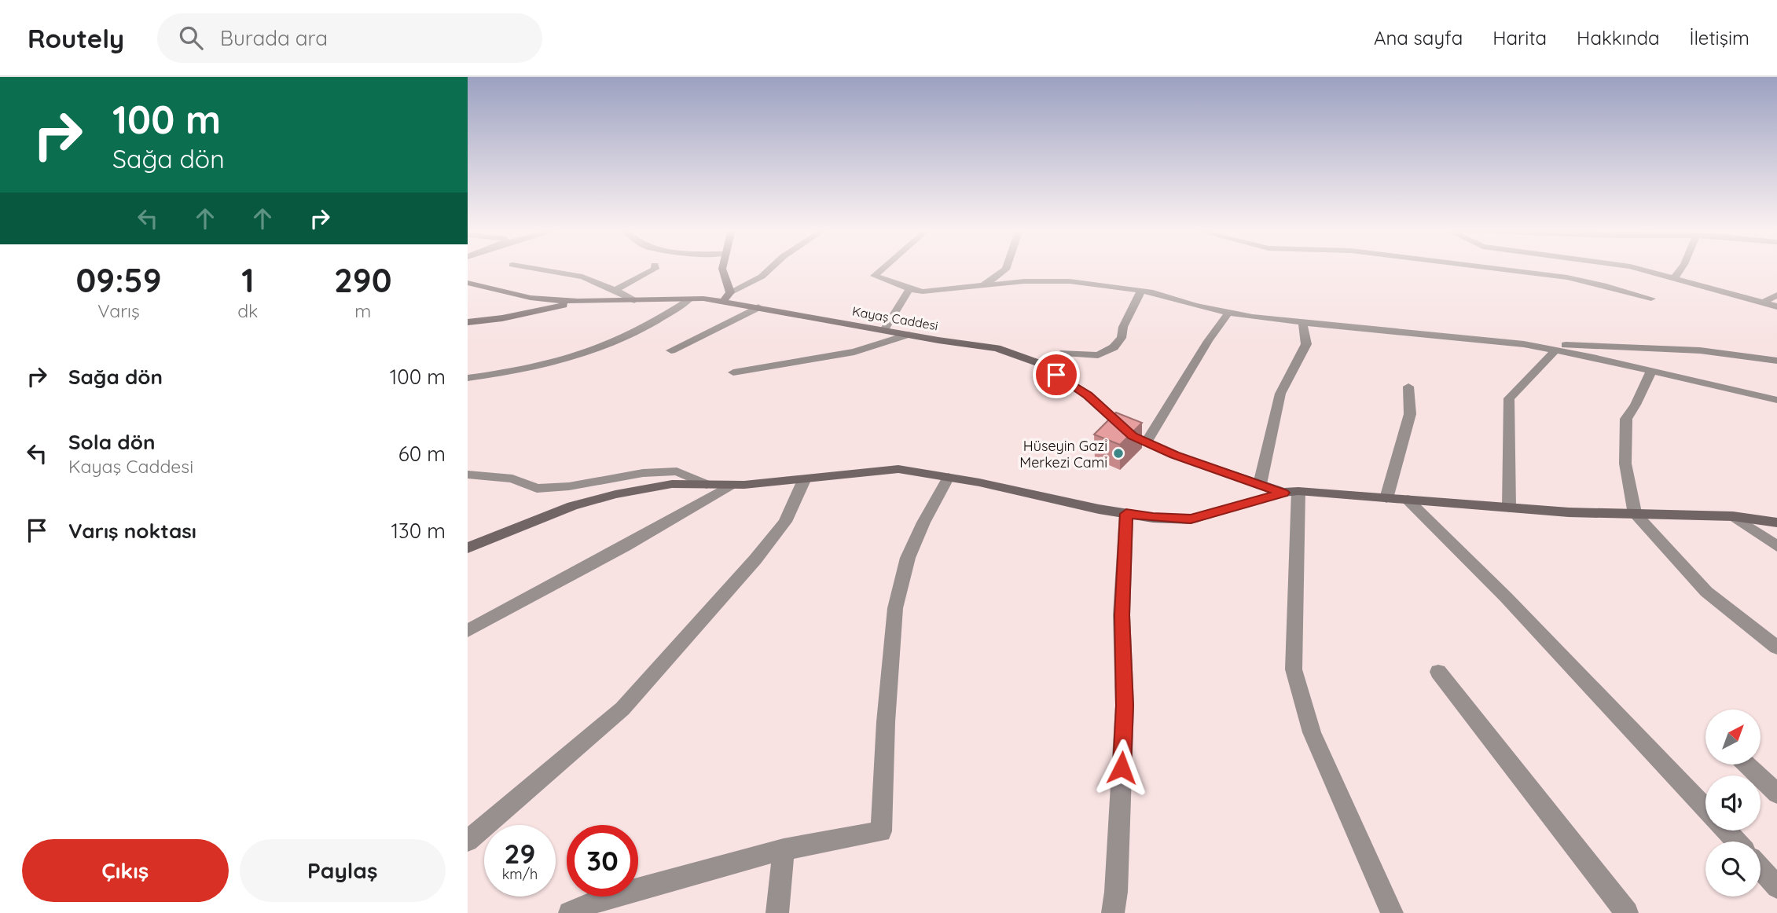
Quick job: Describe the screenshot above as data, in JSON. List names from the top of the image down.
{
  "streets": {
    "street": ["Kayaş Caddesi"]
  },
  "places": ["Hüseyin Gazi Merkezi Cami"],
  "north": "top right",
  "page": {
    "header": "Routely",
    "search": "Burada ara",
    "nav": [
      "Ana sayfa",
      "Harita",
      "Hakkında",
      "İletişim"
    ],
    "turn": ["100 m", "Sağa dön"],
    "eta": [
      "09:59",
      "Varış",
      "1",
      "dk",
      "290",
      "m"
    ],
    "list": [
      {
        "name": "Sağa dön",
        "value": "100 m"
      },
      {
        "name": "Sola dön",
        "note": "Kayaş Caddesi",
        "value": "60 m"
      },
      {
        "name": "Varış noktası",
        "value": "130 m"
      }
    ],
    "speed": "29 km/h",
    "limit": "30",
    "buttons": ["Çıkış", "Paylaş"]
  }
}
